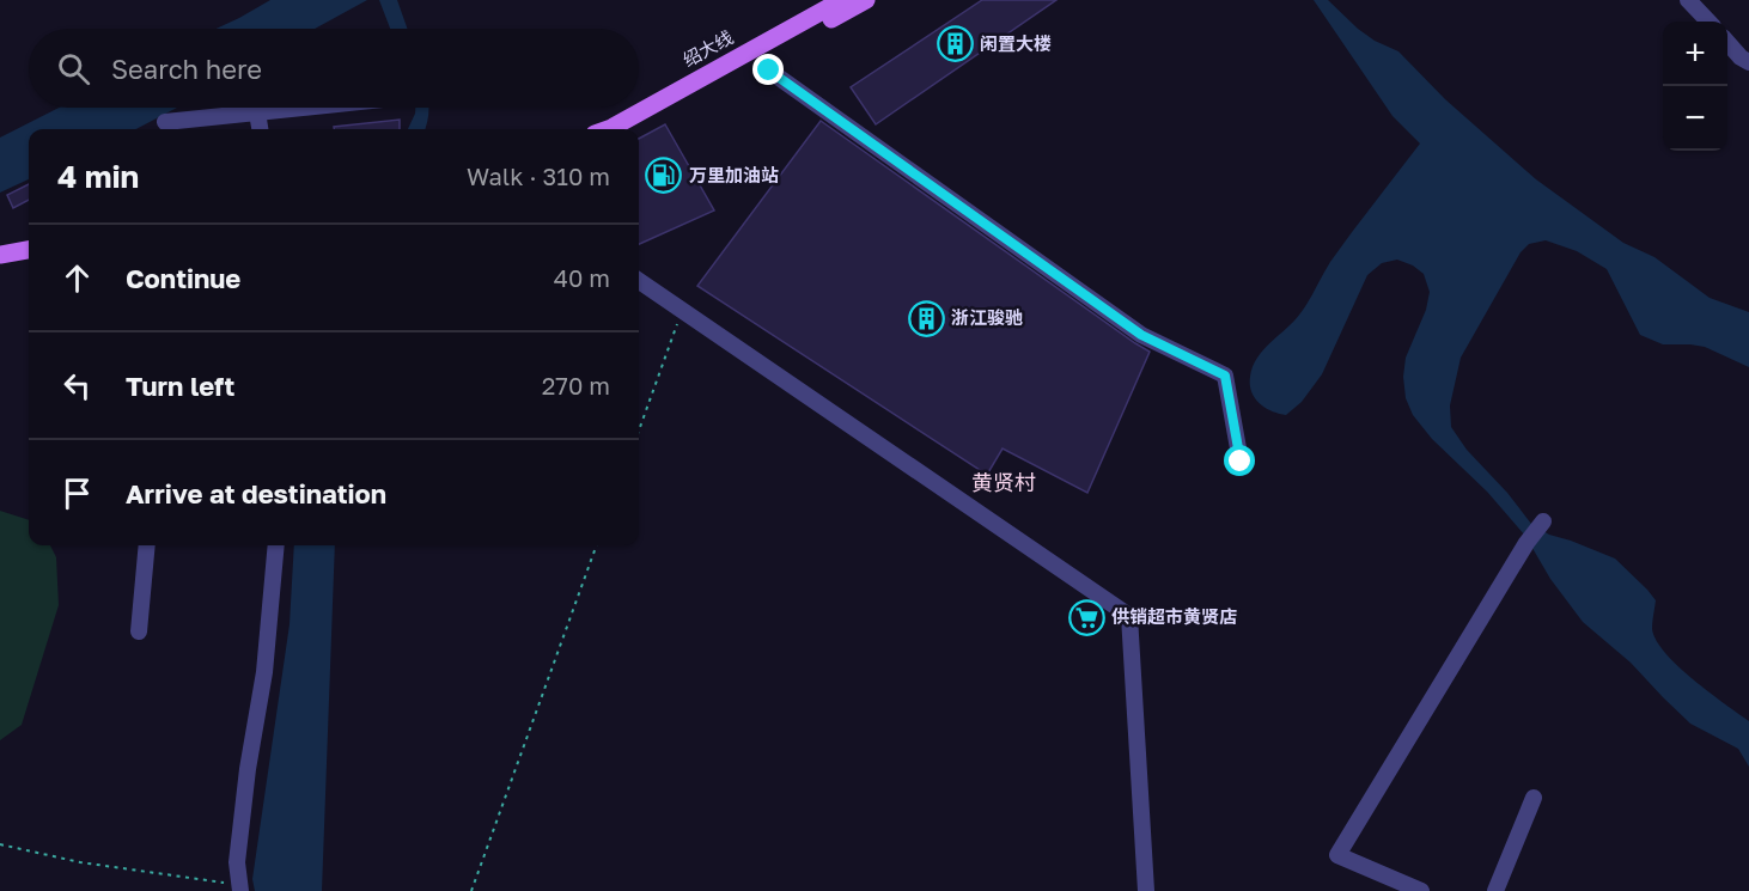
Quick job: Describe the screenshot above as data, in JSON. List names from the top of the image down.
{
  "streets": {
    "main road": ["绍大线"]
  },
  "districts": ["黄贤村"],
  "places": {
    "building": ["闲置大楼", "浙江骏驰"],
    "fuel station": ["万里加油站"],
    "supermarket": ["供销超市黄贤店"]
  },
  "page": {
    "map_buttons": ["+", "−"],
    "search": "Search here",
    "heading": ["4 min", "Walk · 310 m"],
    "list": [
      ["Continue", "40 m"],
      ["Turn left", "270 m"],
      "Arrive at destination"
    ]
  }
}
